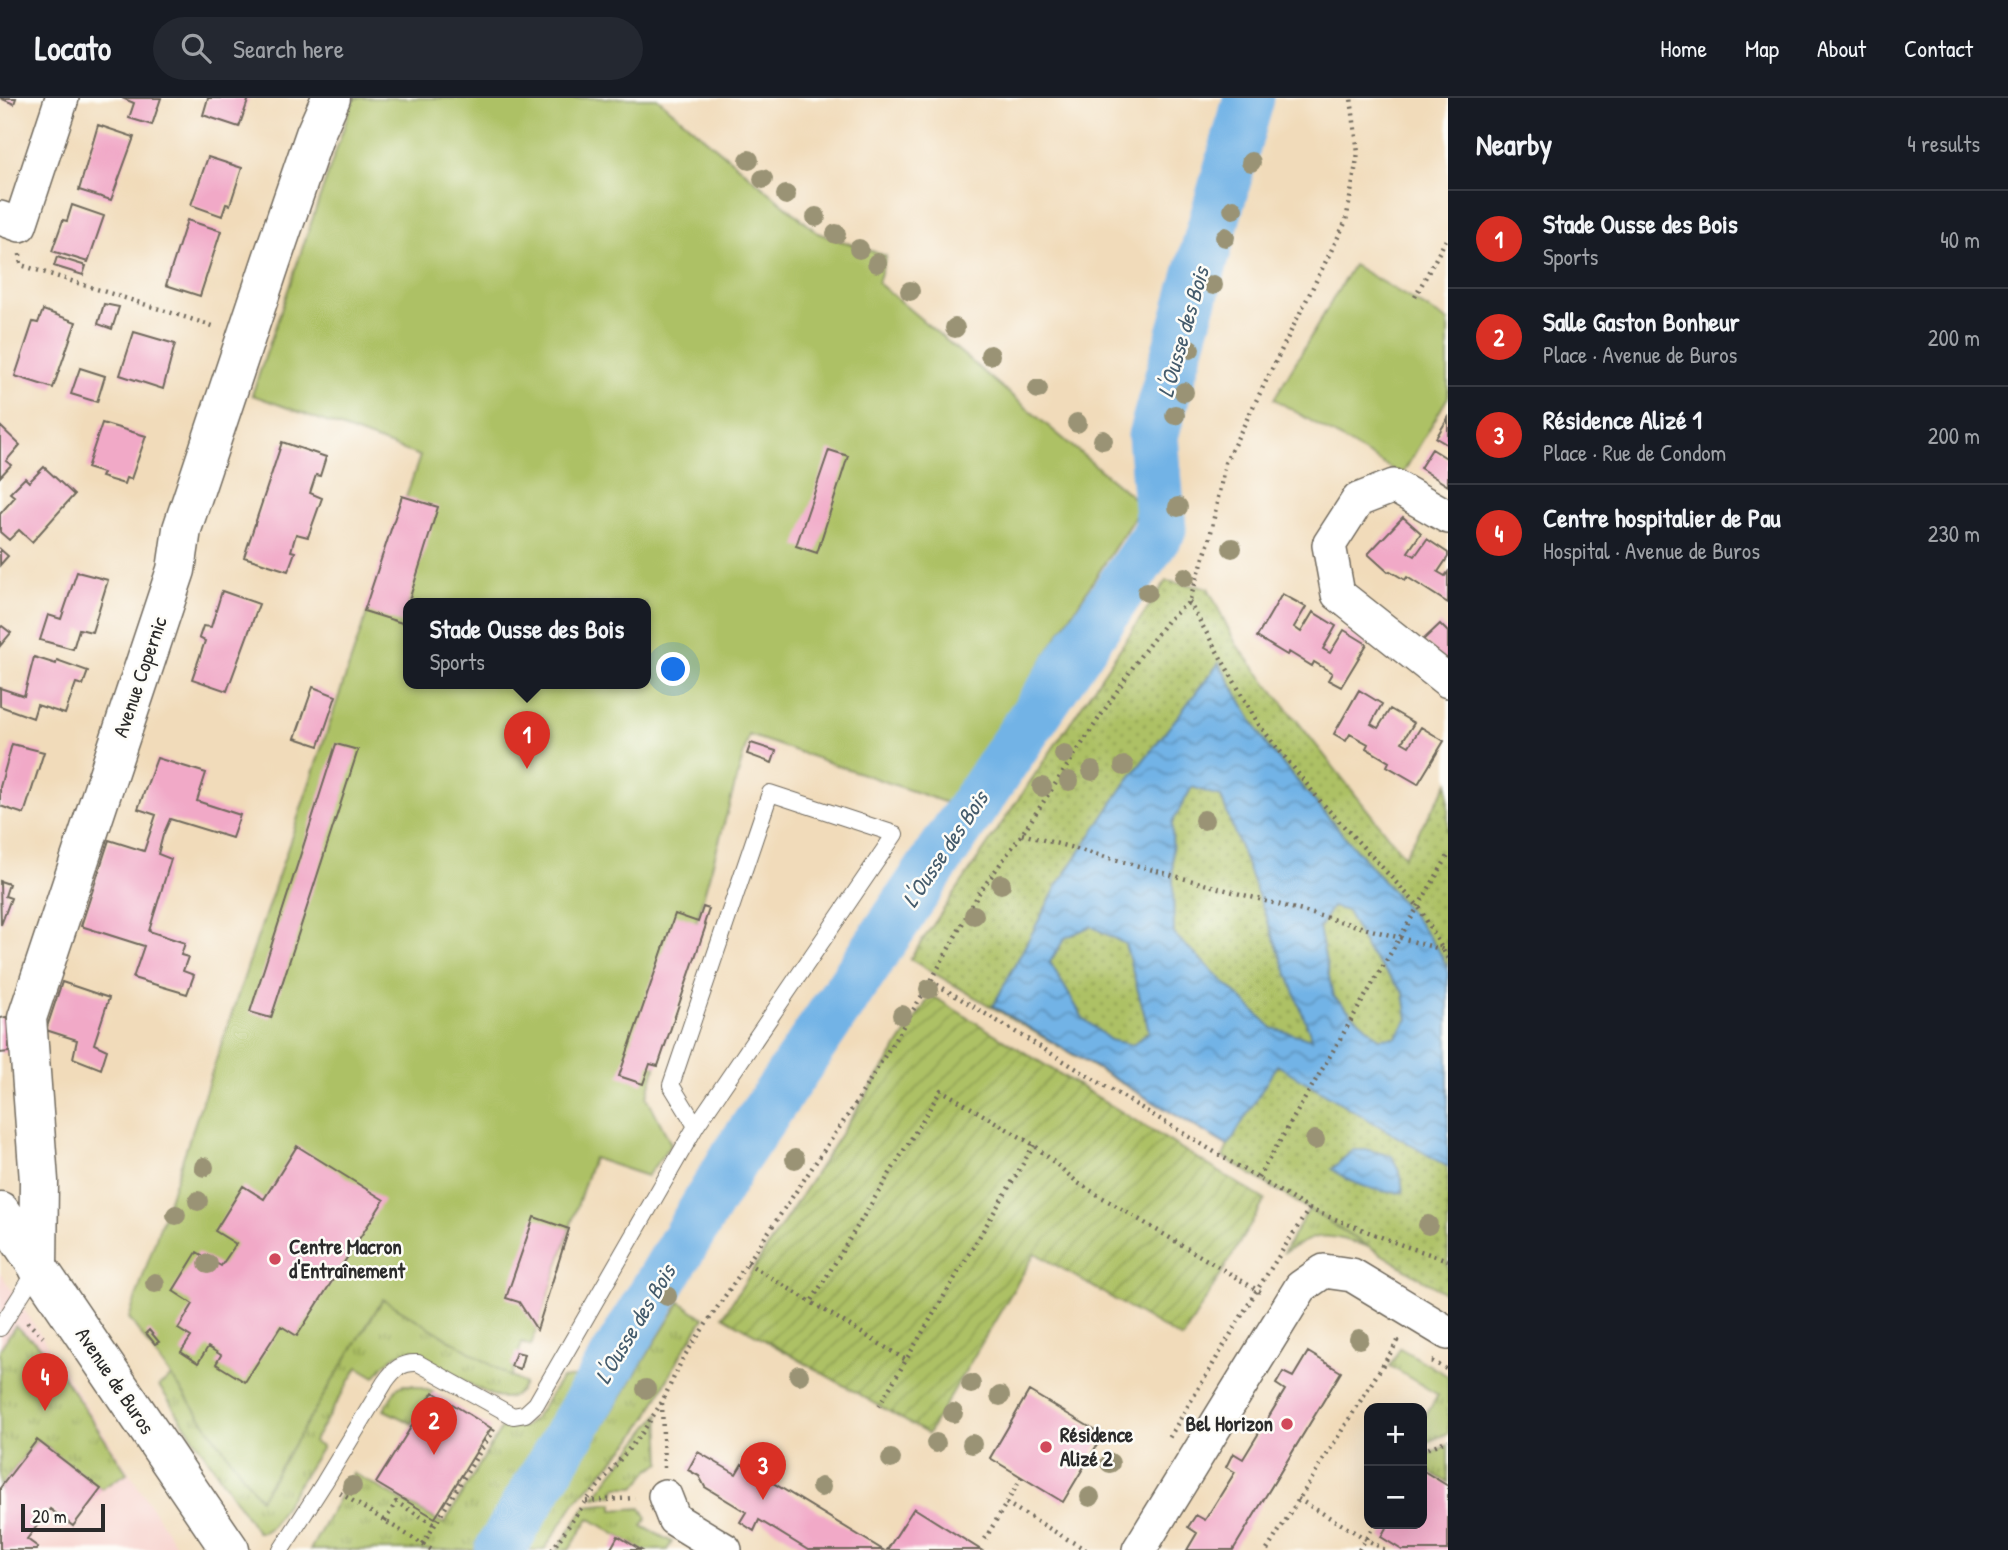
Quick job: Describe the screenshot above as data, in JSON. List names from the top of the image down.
{
  "streets": {
    "street": ["Avenue Copernic", "Avenue de Buros"]
  },
  "crossings": [
    ["Avenue Copernic", "Avenue de Buros"]
  ],
  "water": ["L'Ousse des Bois"],
  "places": ["Centre Macron d'Entraînement", "Bel Horizon", "Résidence Alizé 2"],
  "scale_bar": "20 m",
  "page": {
    "header": "Locato",
    "search": "Search here",
    "nav": [
      "Home",
      "Map",
      "About",
      "Contact"
    ],
    "heading": ["Nearby", "4 results"],
    "list": [
      {
        "mark": "1",
        "name": "Stade Ousse des Bois",
        "note": "Sports",
        "value": "40 m"
      },
      {
        "mark": "2",
        "name": "Salle Gaston Bonheur",
        "note": "Place · Avenue de Buros",
        "value": "200 m"
      },
      {
        "mark": "3",
        "name": "Résidence Alizé 1",
        "note": "Place · Rue de Condom",
        "value": "200 m"
      },
      {
        "mark": "4",
        "name": "Centre hospitalier de Pau",
        "note": "Hospital · Avenue de Buros",
        "value": "230 m"
      }
    ],
    "popup": ["Stade Ousse des Bois", "Sports"],
    "pins": [
      "1",
      "4",
      "2",
      "3"
    ],
    "map_buttons": ["+", "−"],
    "scale": "20 m"
  }
}
